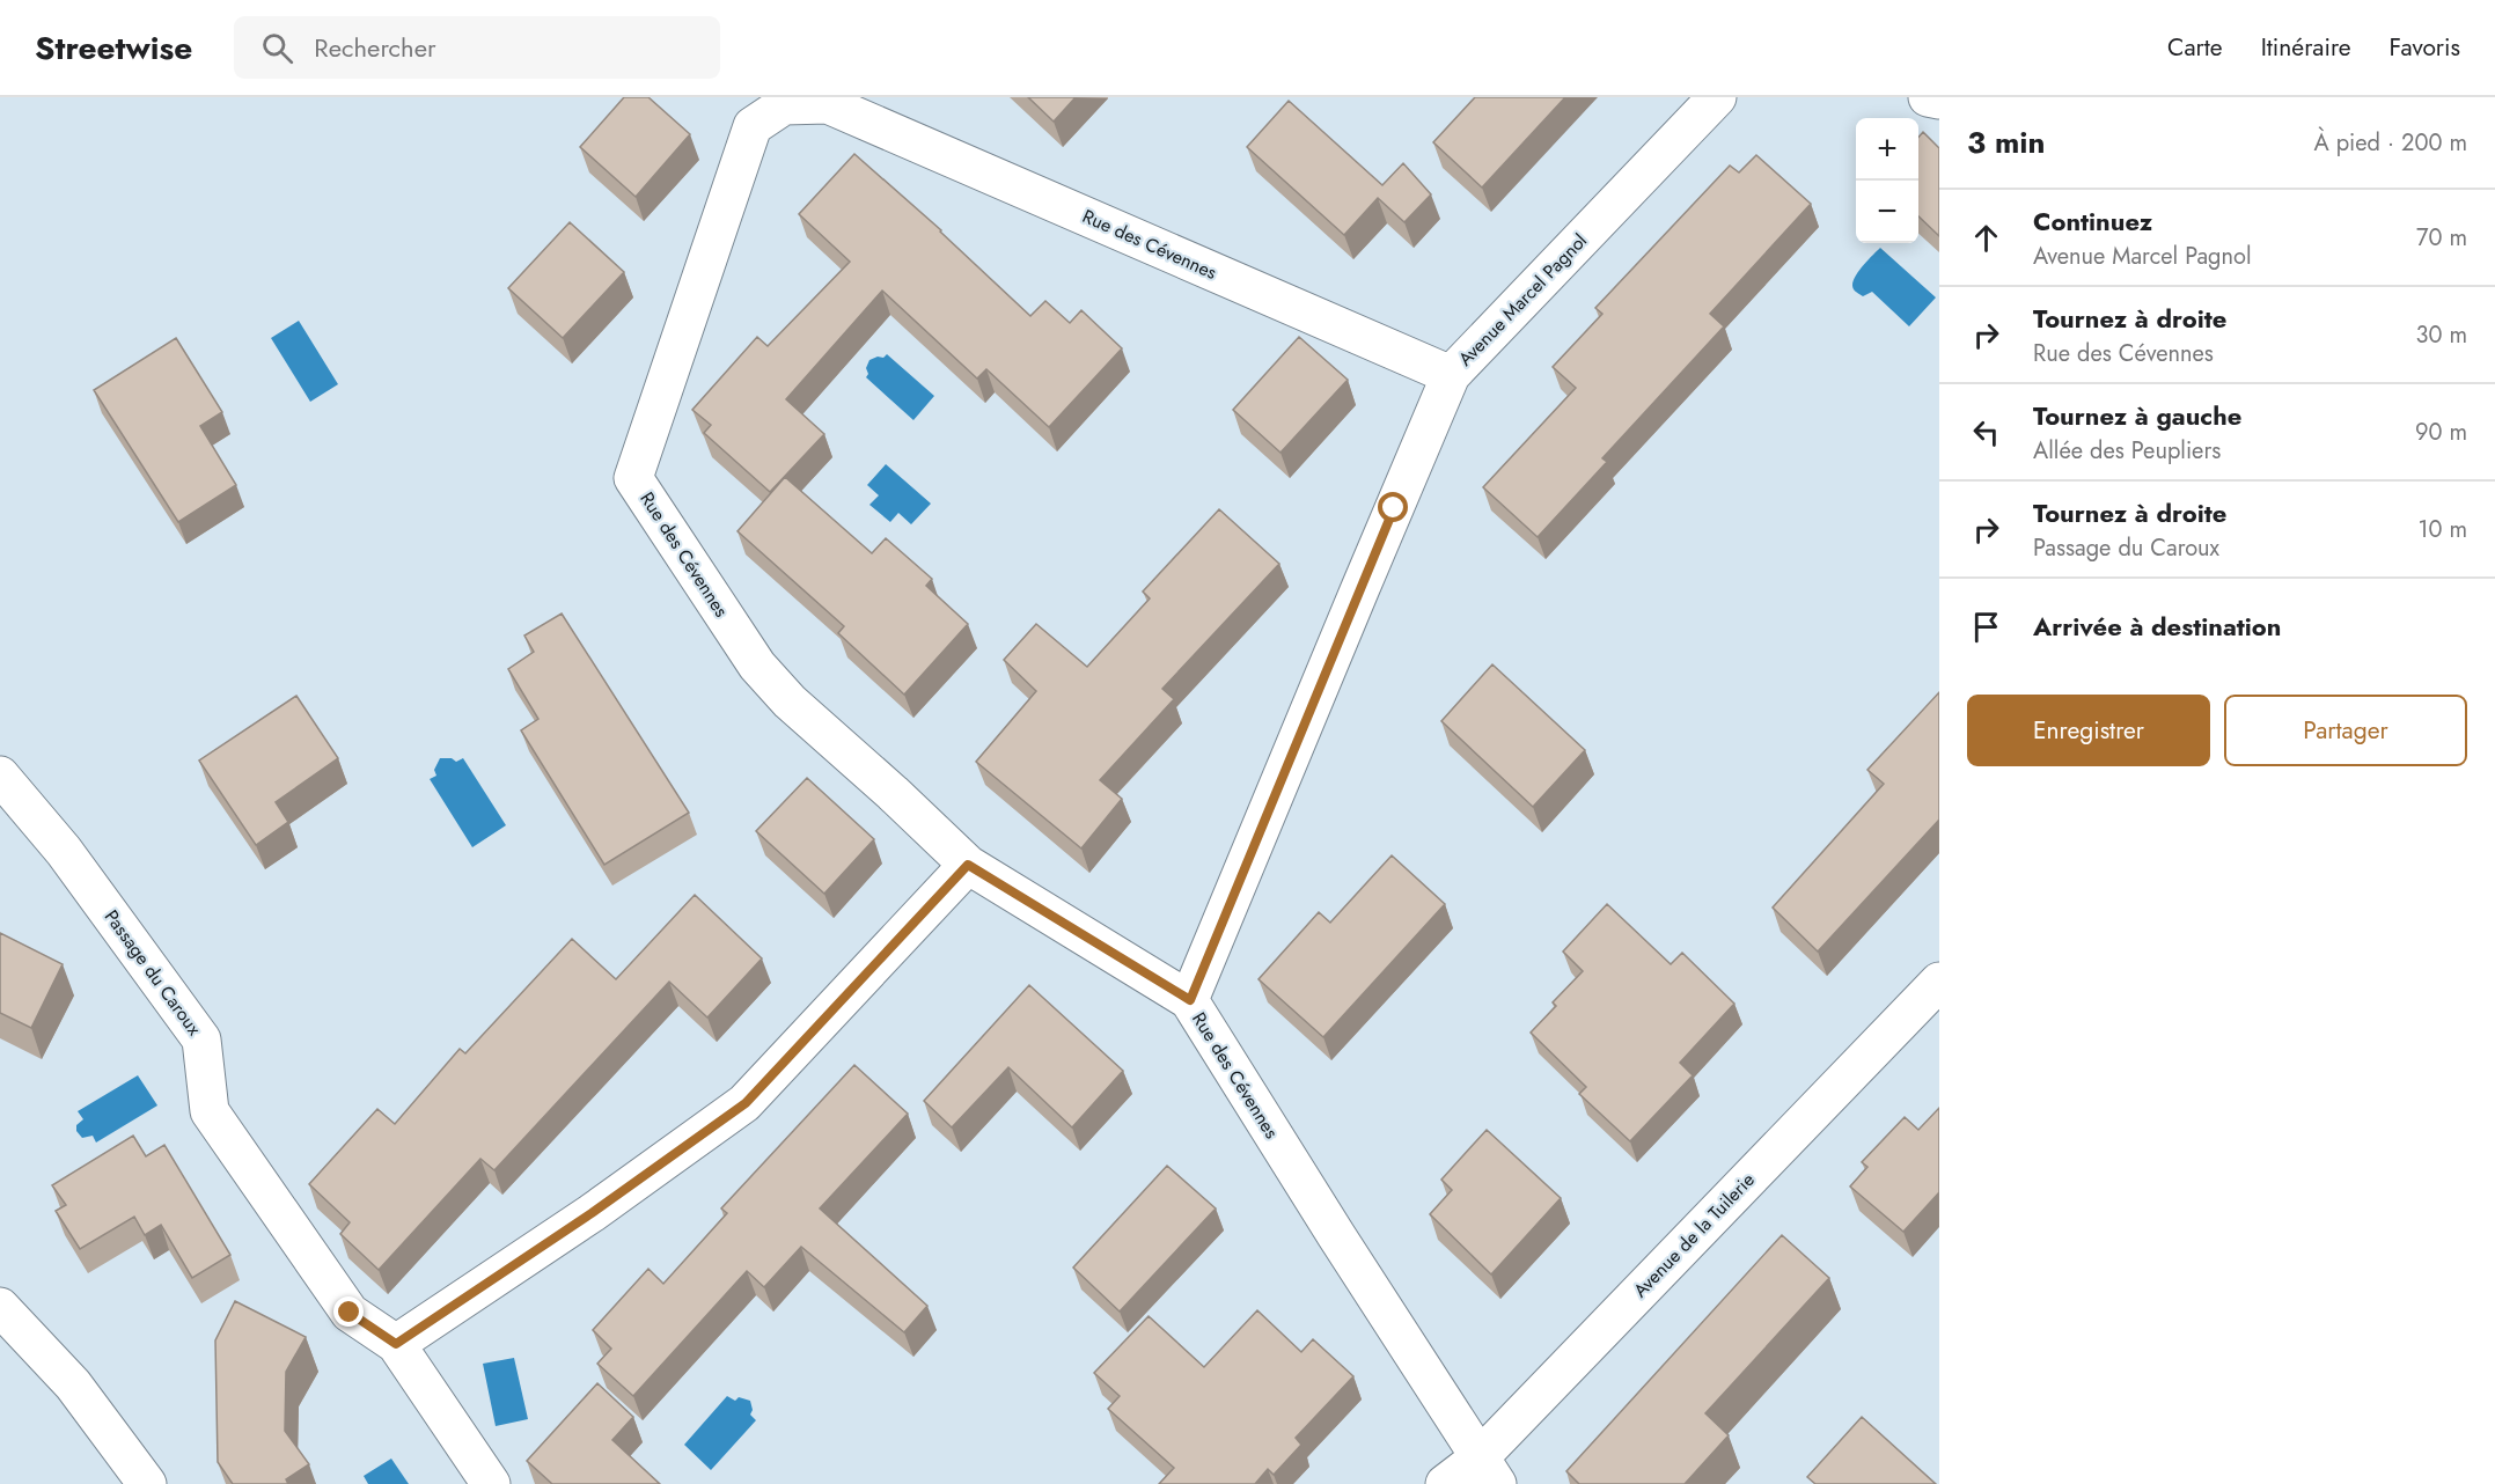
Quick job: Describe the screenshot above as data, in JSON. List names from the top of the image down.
{
  "streets": {
    "street": [
      "Rue des Cévennes",
      "Avenue Marcel Pagnol",
      "Passage du Caroux",
      "Avenue de la Tuilerie"
    ]
  },
  "crossings": [
    ["Rue des Cévennes", "Avenue Marcel Pagnol"],
    ["Rue des Cévennes", "Avenue de la Tuilerie"]
  ],
  "page": {
    "header": "Streetwise",
    "search": "Rechercher",
    "nav": ["Carte", "Itinéraire", "Favoris"],
    "heading": ["3 min", "À pied · 200 m"],
    "map_buttons": ["+", "−"],
    "list": [
      ["Continuez", "Avenue Marcel Pagnol", "70 m"],
      ["Tournez à droite", "Rue des Cévennes", "30 m"],
      ["Tournez à gauche", "Allée des Peupliers", "90 m"],
      ["Tournez à droite", "Passage du Caroux", "10 m"],
      "Arrivée à destination"
    ],
    "buttons": ["Enregistrer", "Partager"]
  }
}
